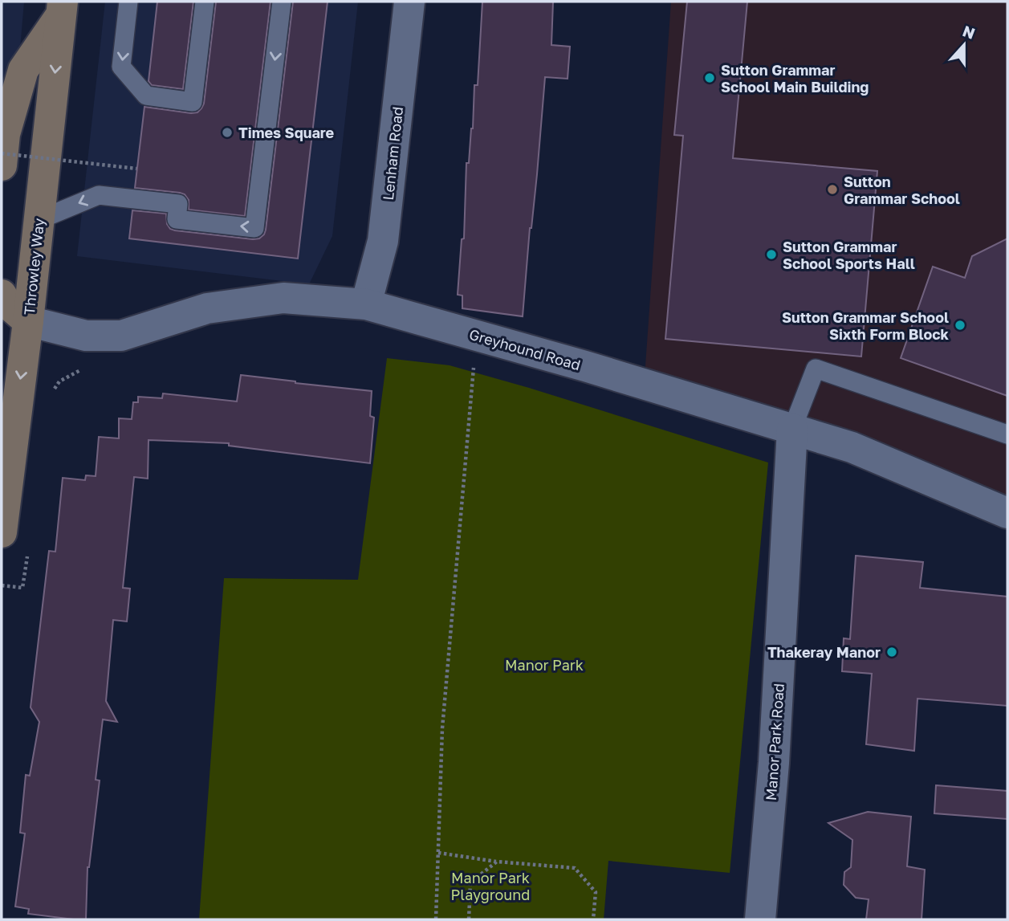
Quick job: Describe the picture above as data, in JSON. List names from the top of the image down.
{
  "streets": {
    "main road": ["Throwley Way"],
    "street": ["Lenham Road", "Greyhound Road", "Manor Park Road"]
  },
  "crossings": [
    ["Lenham Road", "Greyhound Road"],
    ["Throwley Way", "Greyhound Road"],
    ["Greyhound Road", "Manor Park Road"]
  ],
  "parks": ["Manor Park", "Manor Park Playground"],
  "places": [
    "Sutton Grammar School Main Building",
    "Times Square",
    "Sutton Grammar School",
    "Sutton Grammar School Sports Hall",
    "Sutton Grammar School Sixth Form Block",
    "Thakeray Manor"
  ],
  "north": "top"
}
